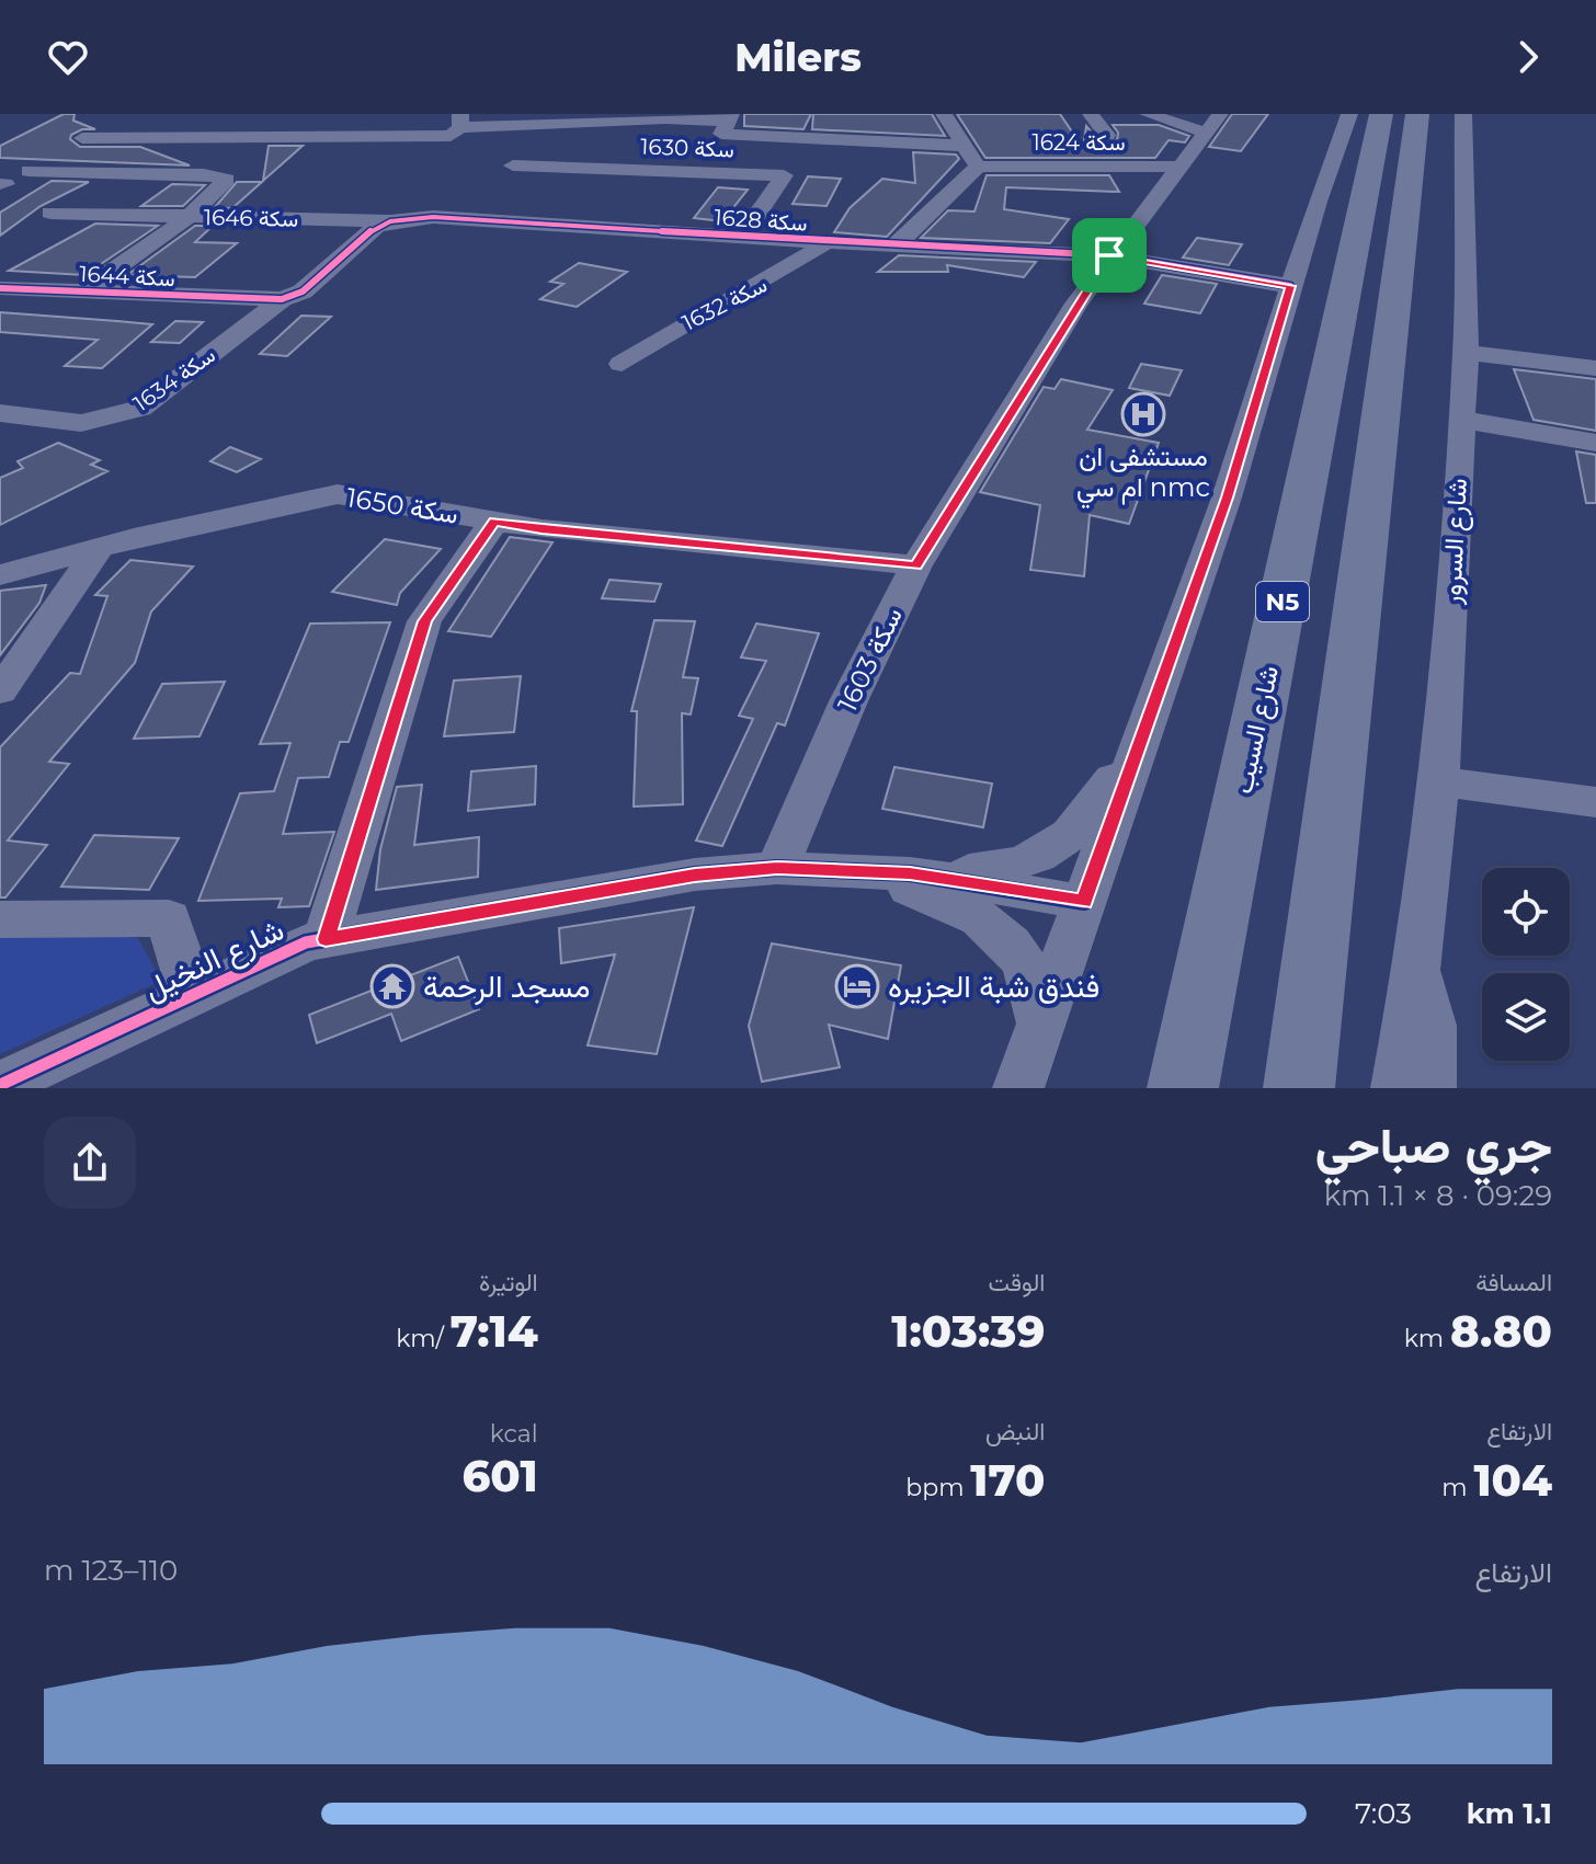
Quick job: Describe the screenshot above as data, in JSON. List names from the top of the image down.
{
  "streets": {
    "highway": ["N5", "شارع السيب"],
    "street": [
      "سكة 1624",
      "سكة 1630",
      "سكة 1646",
      "سكة 1628",
      "سكة 1644",
      "سكة 1632",
      "سكة 1634",
      "سكة 1650",
      "شارع السرور",
      "سكة 1603",
      "شارع النخيل"
    ]
  },
  "crossings": [
    ["سكة 1624", "سكة 1603"],
    ["سكة 1630", "سكة 1628"],
    ["سكة 1646", "سكة 1628"],
    ["سكة 1646", "سكة 1644"],
    ["سكة 1628", "سكة 1632"],
    ["سكة 1628", "سكة 1603"],
    ["سكة 1644", "سكة 1634"],
    ["سكة 1650", "سكة 1603"],
    ["سكة 1603", "شارع النخيل"]
  ],
  "places": {
    "hospital": ["مستشفى ان ام سي nmc"],
    "temple": ["مسجد الرحمة"],
    "hotel": ["فندق شبة الجزيره"]
  },
  "page": {
    "header": "Milers",
    "heading": ["جري صباحي", "09:29 · 8 × 1.1 km"],
    "stats": [
      ["المسافة", "8.80 km"],
      ["الوقت", "1:03:39"],
      ["الوتيرة", "7:14 /km"],
      ["الارتفاع", "104 m"],
      ["النبض", "170 bpm"],
      ["kcal", "601"]
    ],
    "chart": ["الارتفاع", "110–123 m"],
    "list": [
      {
        "name": "1.1 km",
        "note": "7:03"
      }
    ]
  }
}
